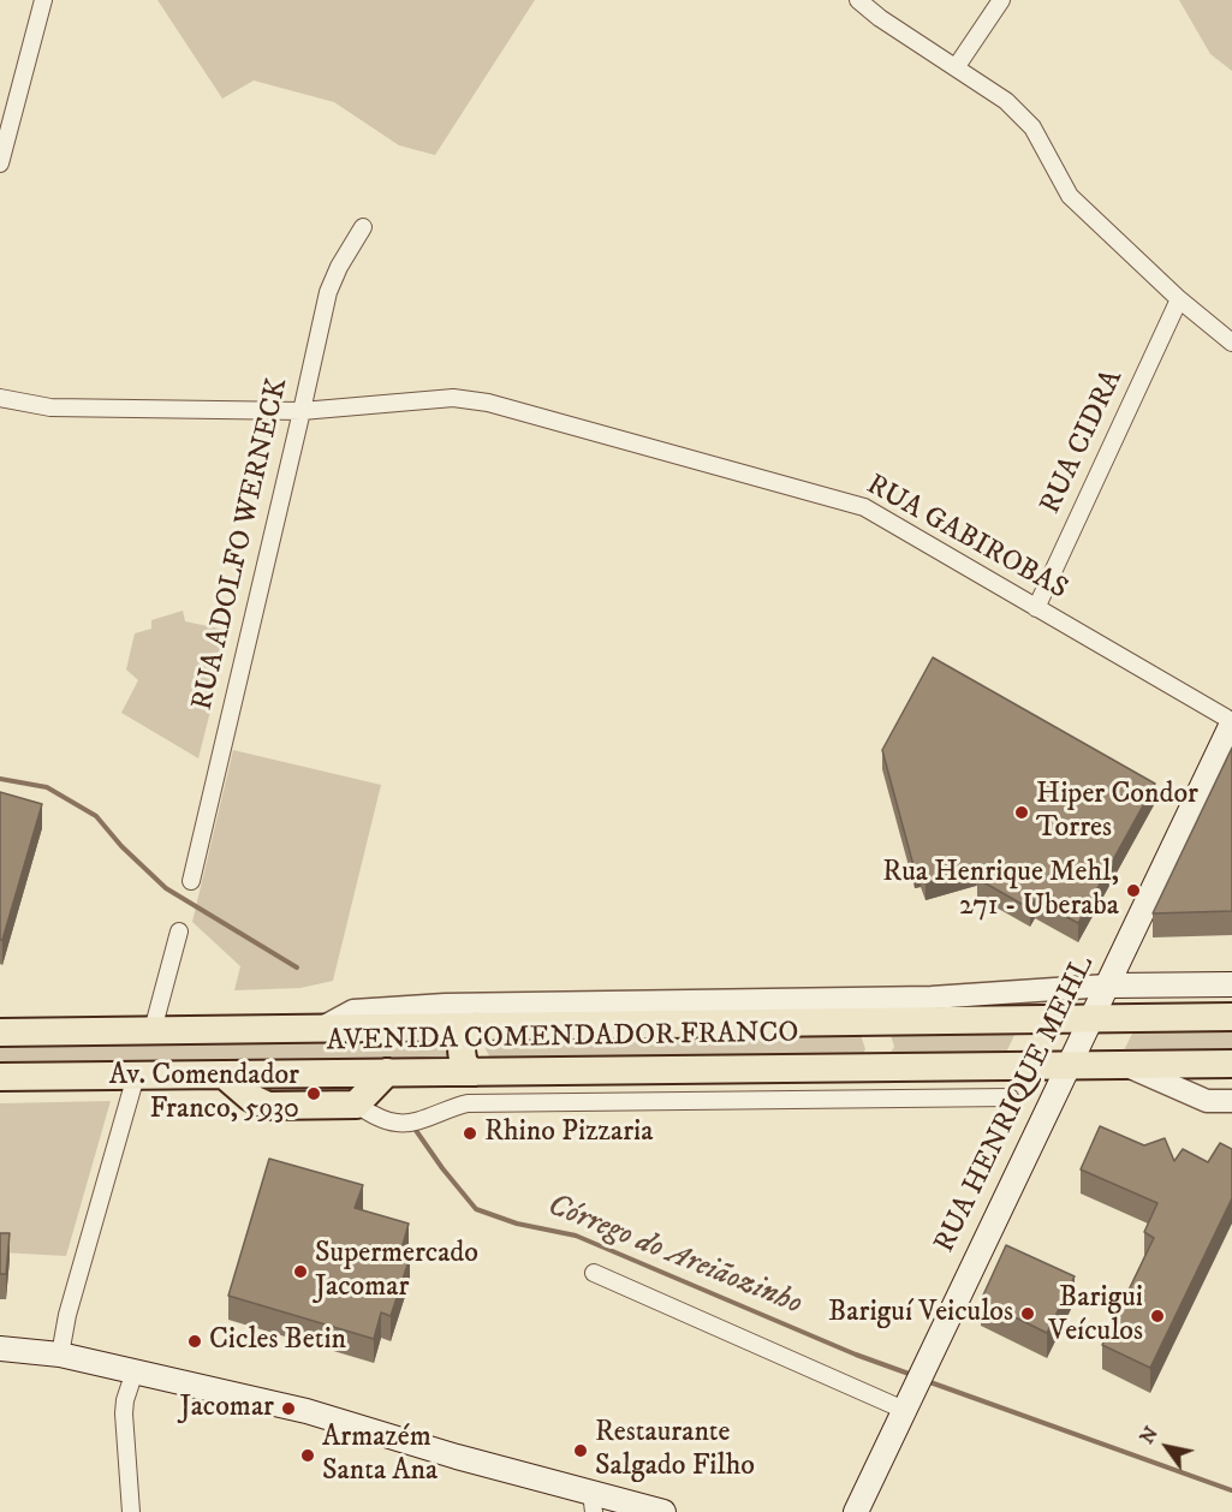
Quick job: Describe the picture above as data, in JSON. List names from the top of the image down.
{
  "streets": {
    "highway": ["AVENIDA COMENDADOR FRANCO"],
    "main road": ["RUA HENRIQUE MEHL"],
    "street": ["RUA CIDRA", "RUA GABIROBAS", "RUA ADOLFO WERNECK"]
  },
  "crossings": [
    ["RUA CIDRA", "RUA GABIROBAS"],
    ["RUA GABIROBAS", "RUA ADOLFO WERNECK"],
    ["RUA GABIROBAS", "RUA HENRIQUE MEHL"],
    ["AVENIDA COMENDADOR FRANCO", "RUA HENRIQUE MEHL"]
  ],
  "water": ["Córrego do Areiãozinho"],
  "places": [
    "Hiper Condor Torres",
    "Rua Henrique Mehl, 271 - Uberaba",
    "Av. Comendador Franco, 5930",
    "Rhino Pizzaria",
    "Supermercado Jacomar",
    "Bariguí Veiculos",
    "Barigui Veículos",
    "Cicles Betin",
    "Jacomar",
    "Restaurante Salgado Filho",
    "Armazém Santa Ana"
  ],
  "north": "top left"
}
